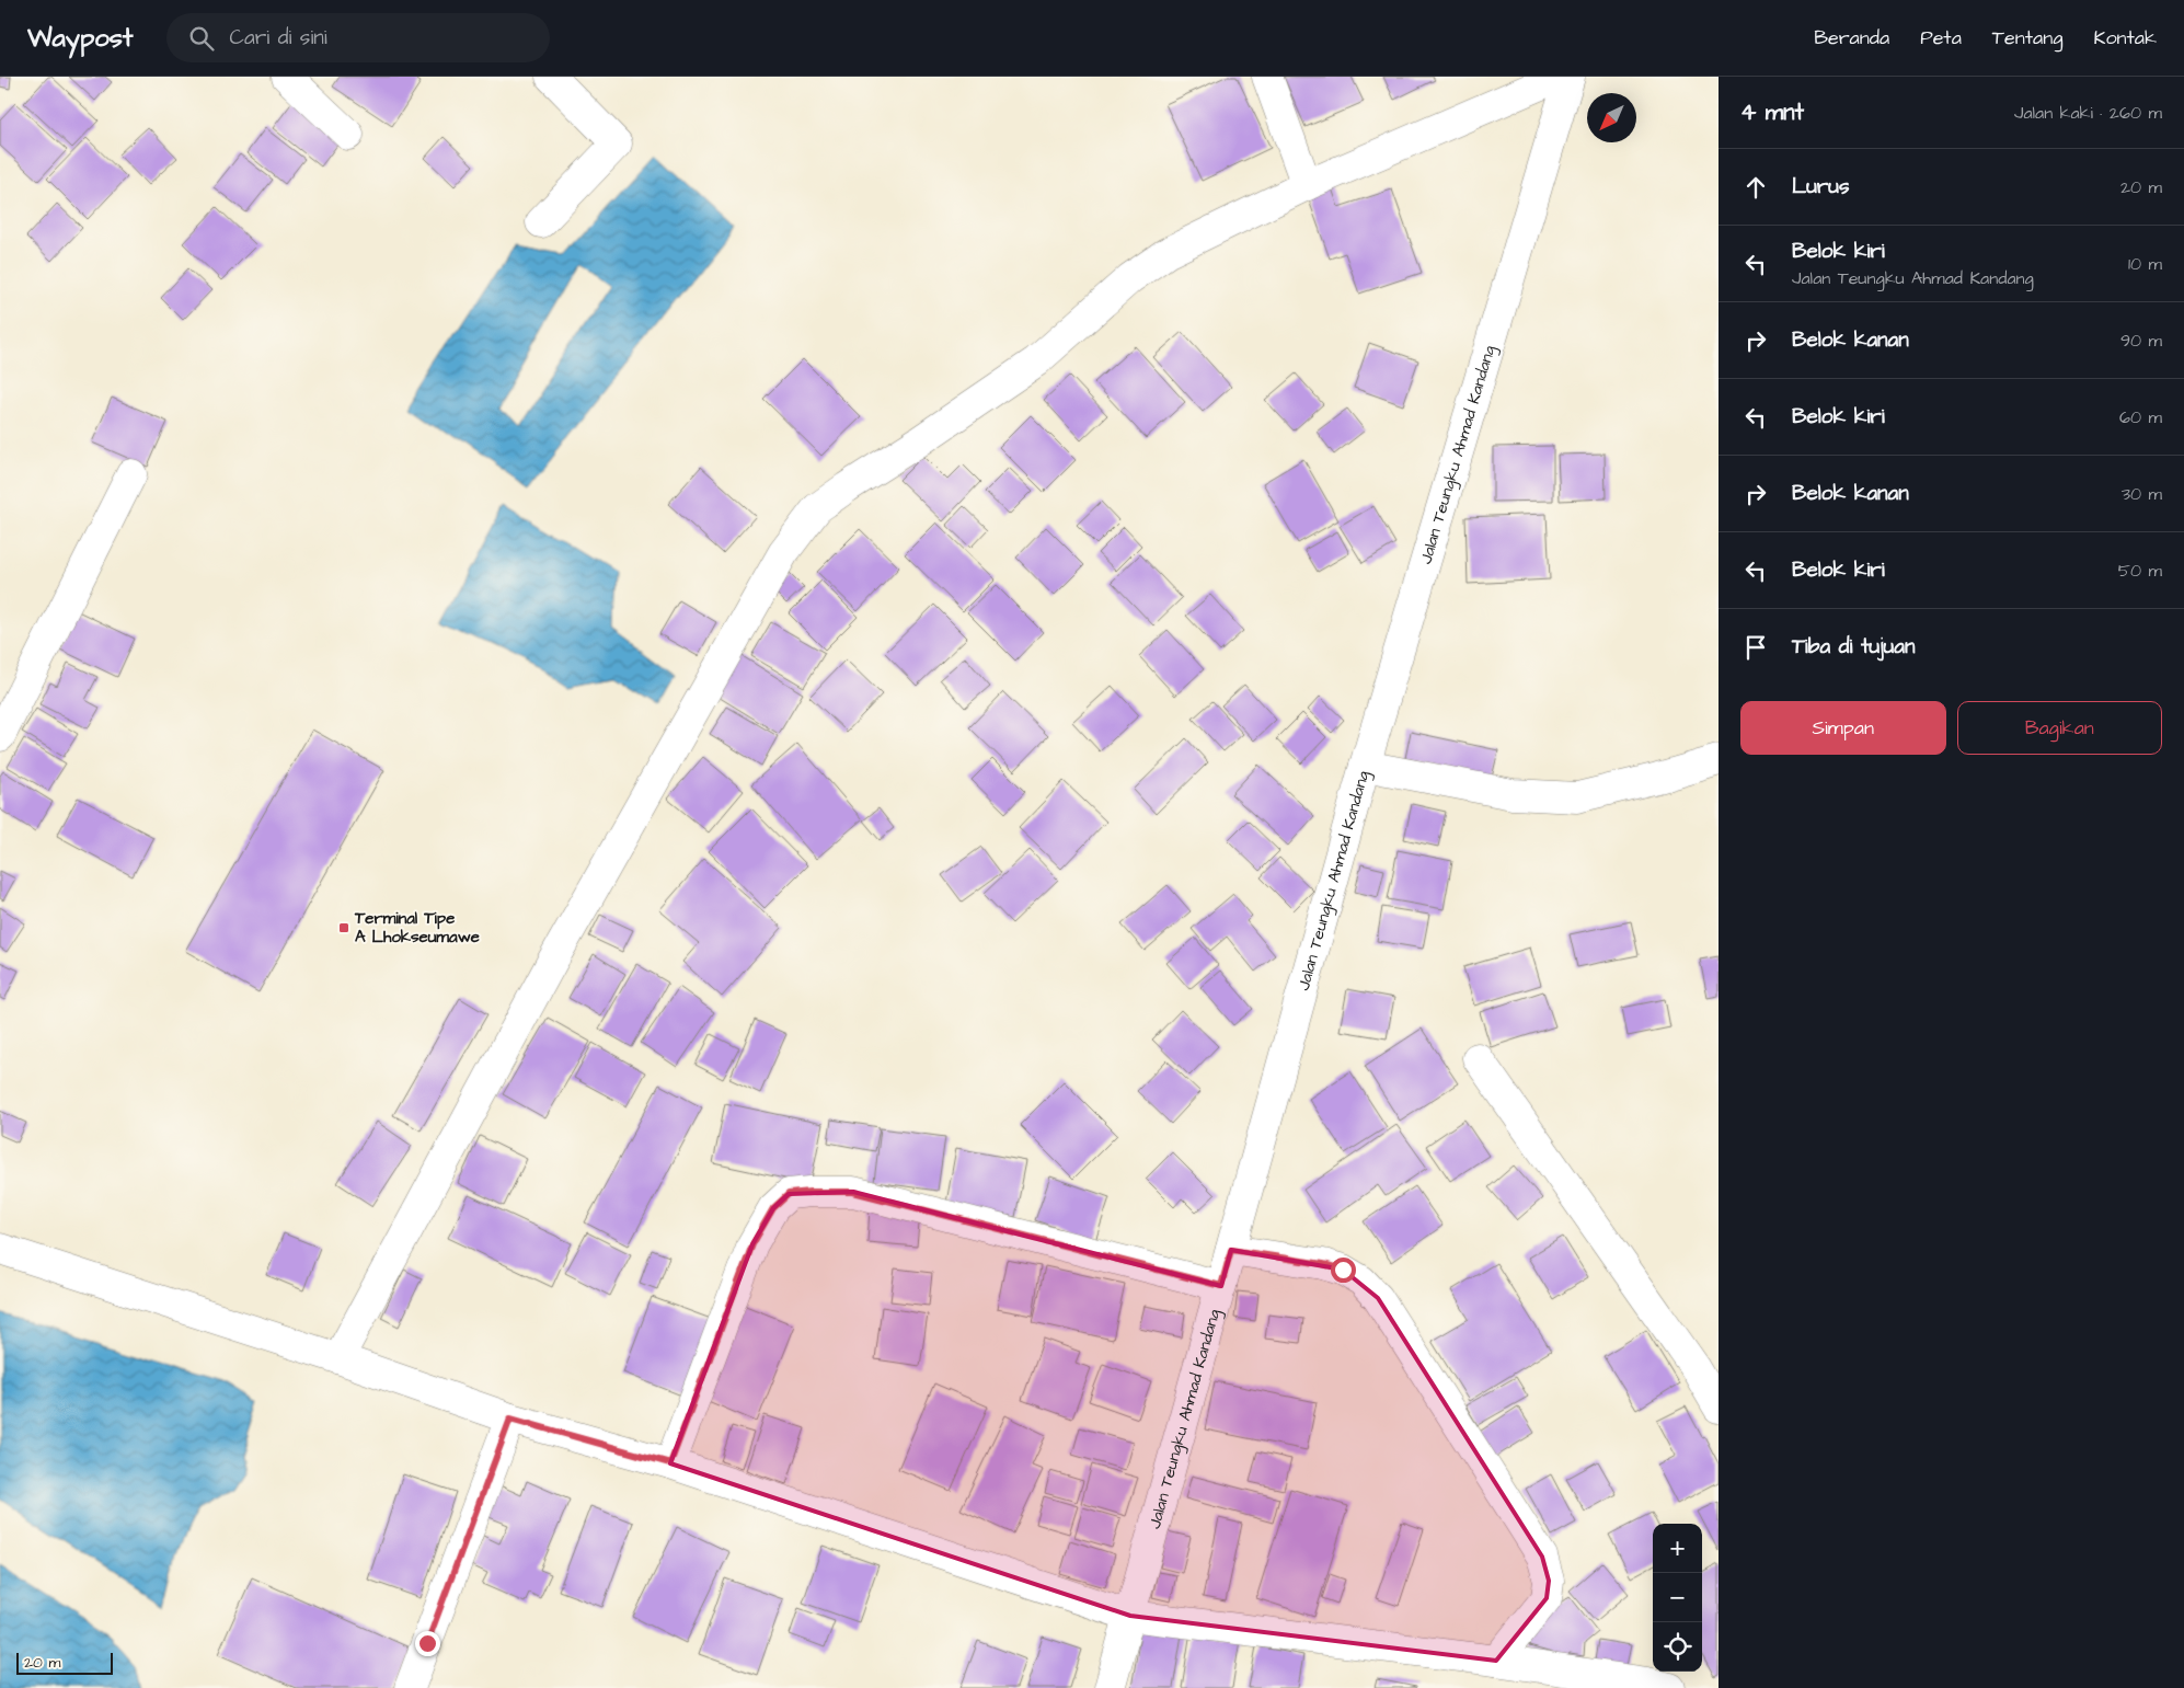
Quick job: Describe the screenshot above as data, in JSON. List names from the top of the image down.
{
  "streets": {
    "street": ["Jalan Teungku Ahmad Kandang"]
  },
  "places": {
    "transit": ["Terminal Tipe A Lhokseumawe"]
  },
  "scale_bar": "20 m",
  "north": "bottom left",
  "page": {
    "header": "Waypost",
    "search": "Cari di sini",
    "nav": [
      "Beranda",
      "Peta",
      "Tentang",
      "Kontak"
    ],
    "heading": ["4 mnt", "Jalan kaki · 260 m"],
    "list": [
      ["Lurus", "20 m"],
      ["Belok kiri", "Jalan Teungku Ahmad Kandang", "10 m"],
      ["Belok kanan", "90 m"],
      ["Belok kiri", "60 m"],
      ["Belok kanan", "30 m"],
      ["Belok kiri", "50 m"],
      "Tiba di tujuan"
    ],
    "buttons": ["Simpan", "Bagikan"],
    "map_buttons": ["+", "−"],
    "scale": "20 m"
  }
}
